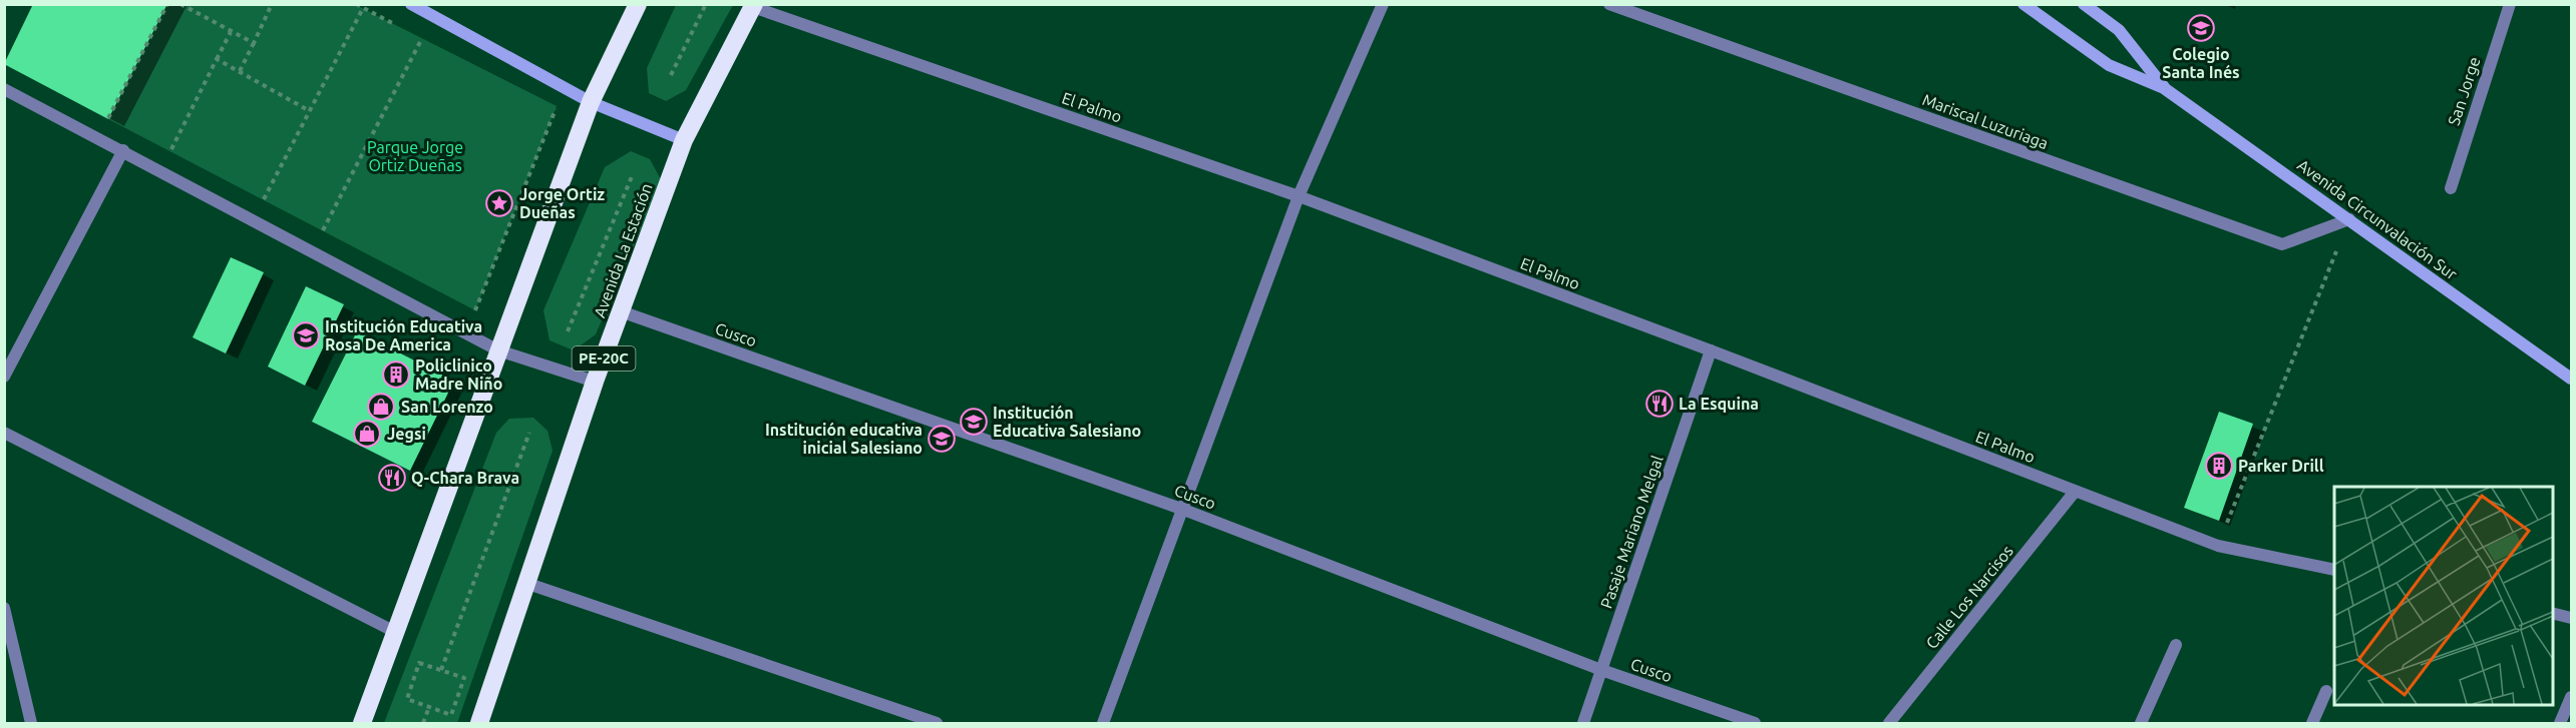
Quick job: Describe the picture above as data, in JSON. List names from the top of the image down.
{
  "streets": {
    "highway": ["Avenida La Estación", "PE-20C"],
    "street": [
      "San Jorge",
      "El Palmo",
      "Mariscal Luzuriaga",
      "Avenida Circunvalación Sur",
      "Cusco",
      "Pasaje Mariano Melgal",
      "Calle Los Narcisos"
    ]
  },
  "crossings": [
    ["El Palmo", "Avenida La Estación"],
    ["El Palmo", "Pasaje Mariano Melgal"],
    ["El Palmo", "Calle Los Narcisos"],
    ["Mariscal Luzuriaga", "Avenida Circunvalación Sur"],
    ["Avenida La Estación", "Cusco"],
    ["Cusco", "Pasaje Mariano Melgal"]
  ],
  "parks": ["Parque Jorge Ortiz Dueñas"],
  "places": {
    "school or university": [
      "Colegio Santa Inés",
      "Institución Educativa Rosa De America",
      "Institución Educativa Salesiano",
      "Institución educativa inicial Salesiano"
    ],
    "place": ["Jorge Ortiz Dueñas"],
    "building": ["Policlinico Madre Niño", "Parker Drill"],
    "restaurant": ["La Esquina", "Q-Chara Brava"],
    "shop": ["San Lorenzo", "Jegsi"]
  }
}
